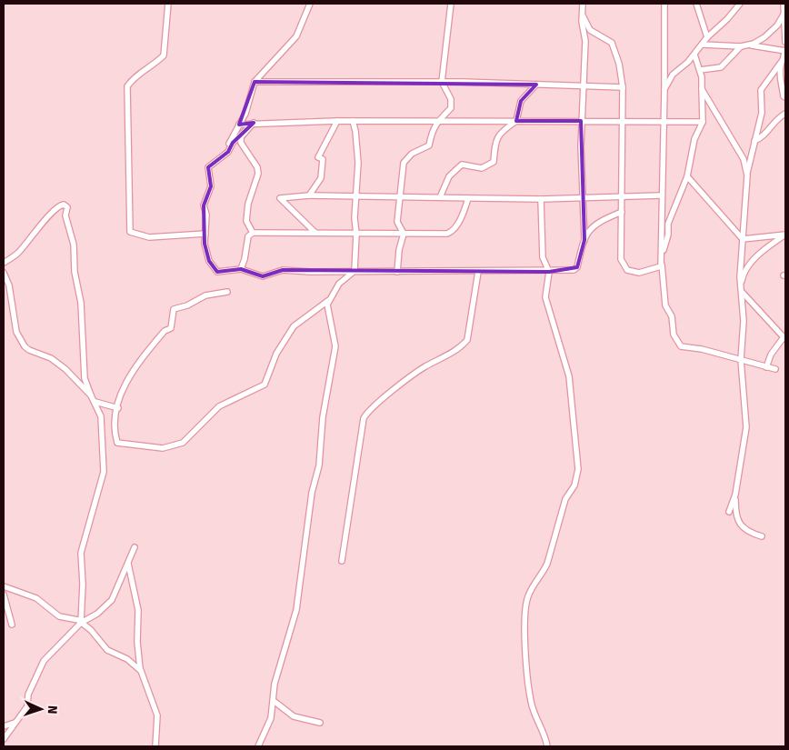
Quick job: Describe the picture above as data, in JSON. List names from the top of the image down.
{
  "north": "right"
}
